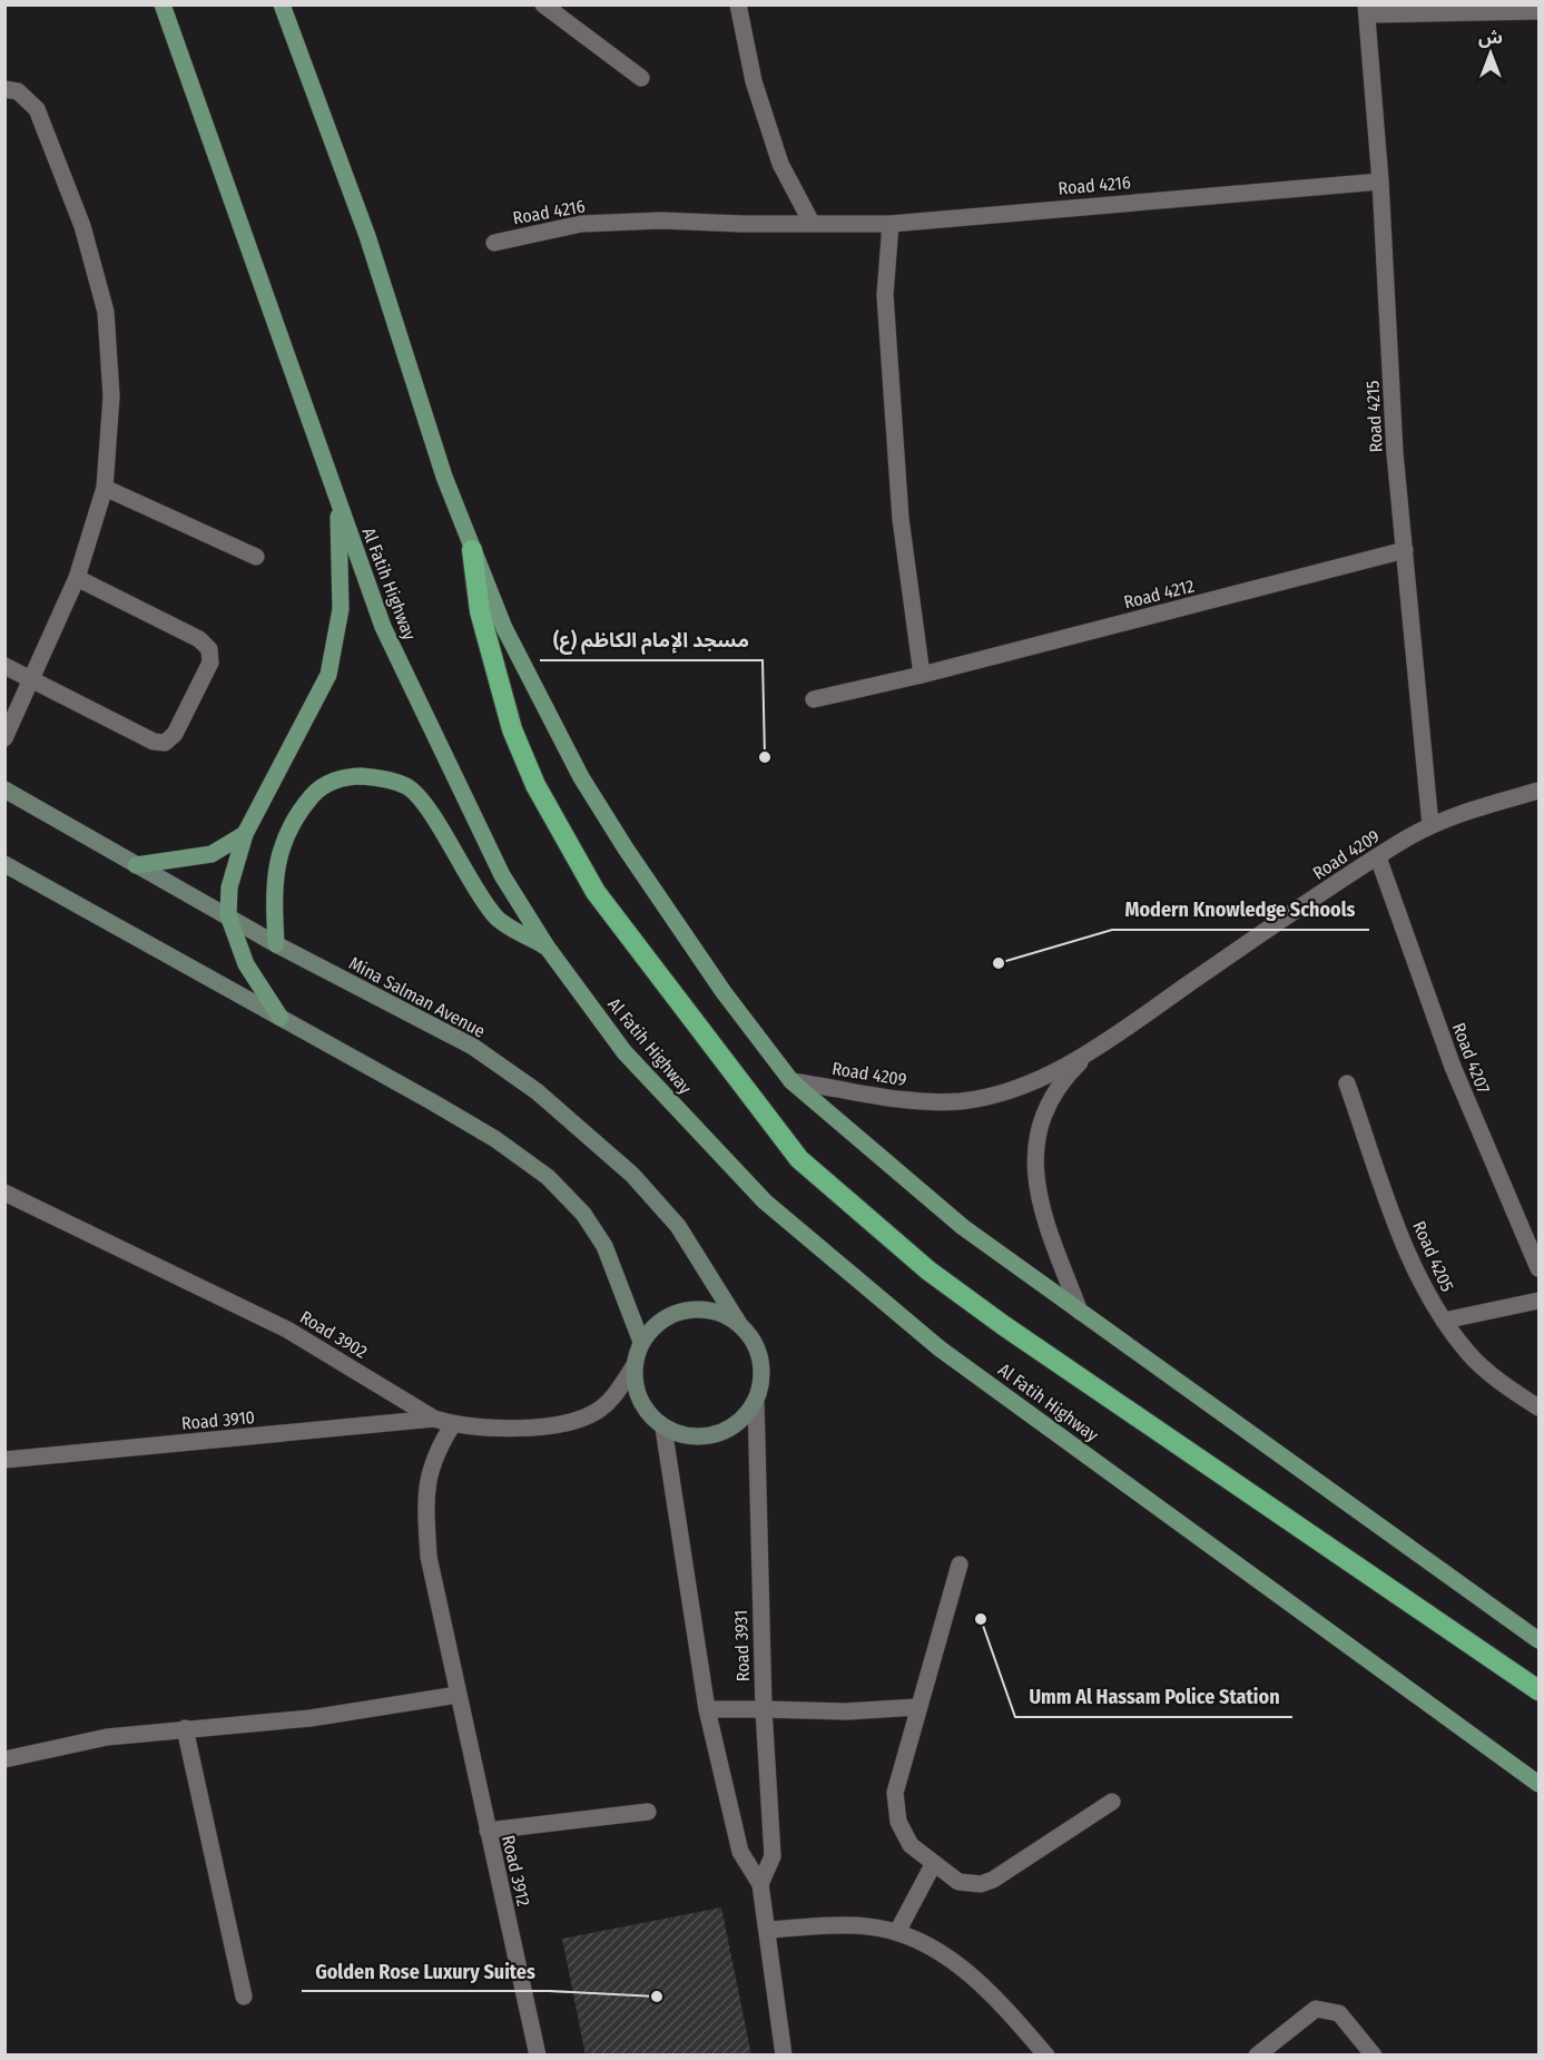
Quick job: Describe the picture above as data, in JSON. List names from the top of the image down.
{
  "streets": {
    "main road": ["Al Fatih Highway"],
    "street": [
      "Road 4216",
      "Road 4215",
      "Road 4212",
      "Road 4209",
      "Mina Salman Avenue",
      "Road 4207",
      "Road 4205",
      "Road 3902",
      "Road 3910",
      "Road 3931",
      "Road 3912"
    ]
  },
  "crossings": [
    ["Road 4216", "Road 4215"],
    ["Road 4215", "Road 4212"],
    ["Road 4215", "Road 4209"],
    ["Road 4209", "Road 4207"],
    ["Mina Salman Avenue", "Road 3902"],
    ["Mina Salman Avenue", "Road 3931"],
    ["Road 3902", "Road 3910"],
    ["Road 3902", "Road 3931"],
    ["Road 3902", "Road 3912"]
  ],
  "places": [
    "مسجد الإمام الكاظم (ع)",
    "Modern Knowledge Schools",
    "Umm Al Hassam Police Station",
    "Golden Rose Luxury Suites"
  ],
  "north": "top"
}
